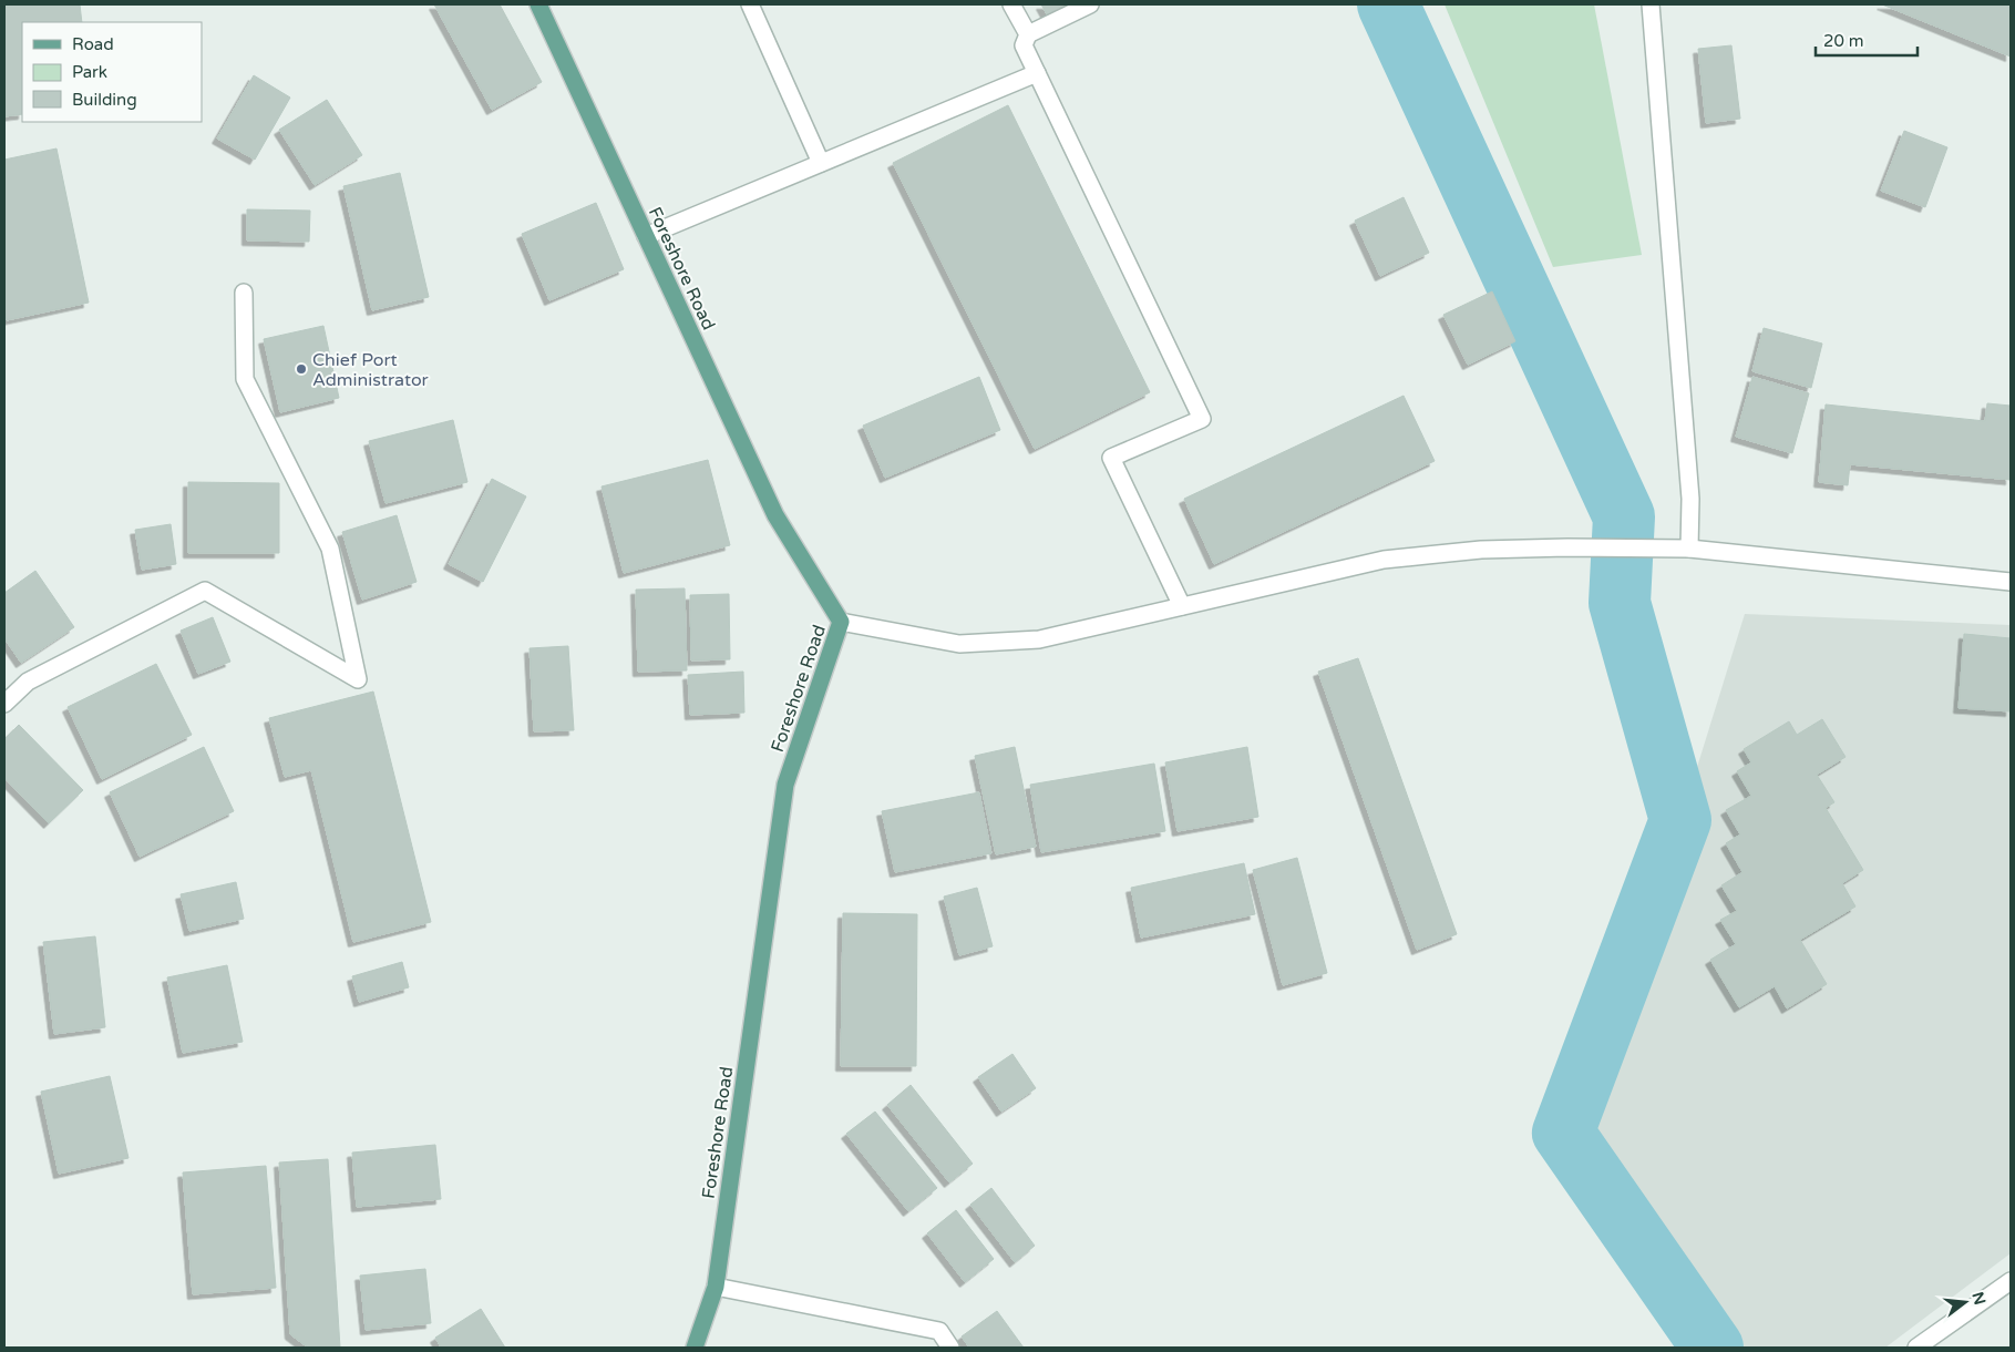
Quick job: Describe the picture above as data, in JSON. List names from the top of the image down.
{
  "streets": {
    "main road": ["Foreshore Road"]
  },
  "places": ["Chief Port Administrator"],
  "legend": ["Road", "Park", "Building"],
  "scale_bar": "20 m",
  "north": "right"
}
